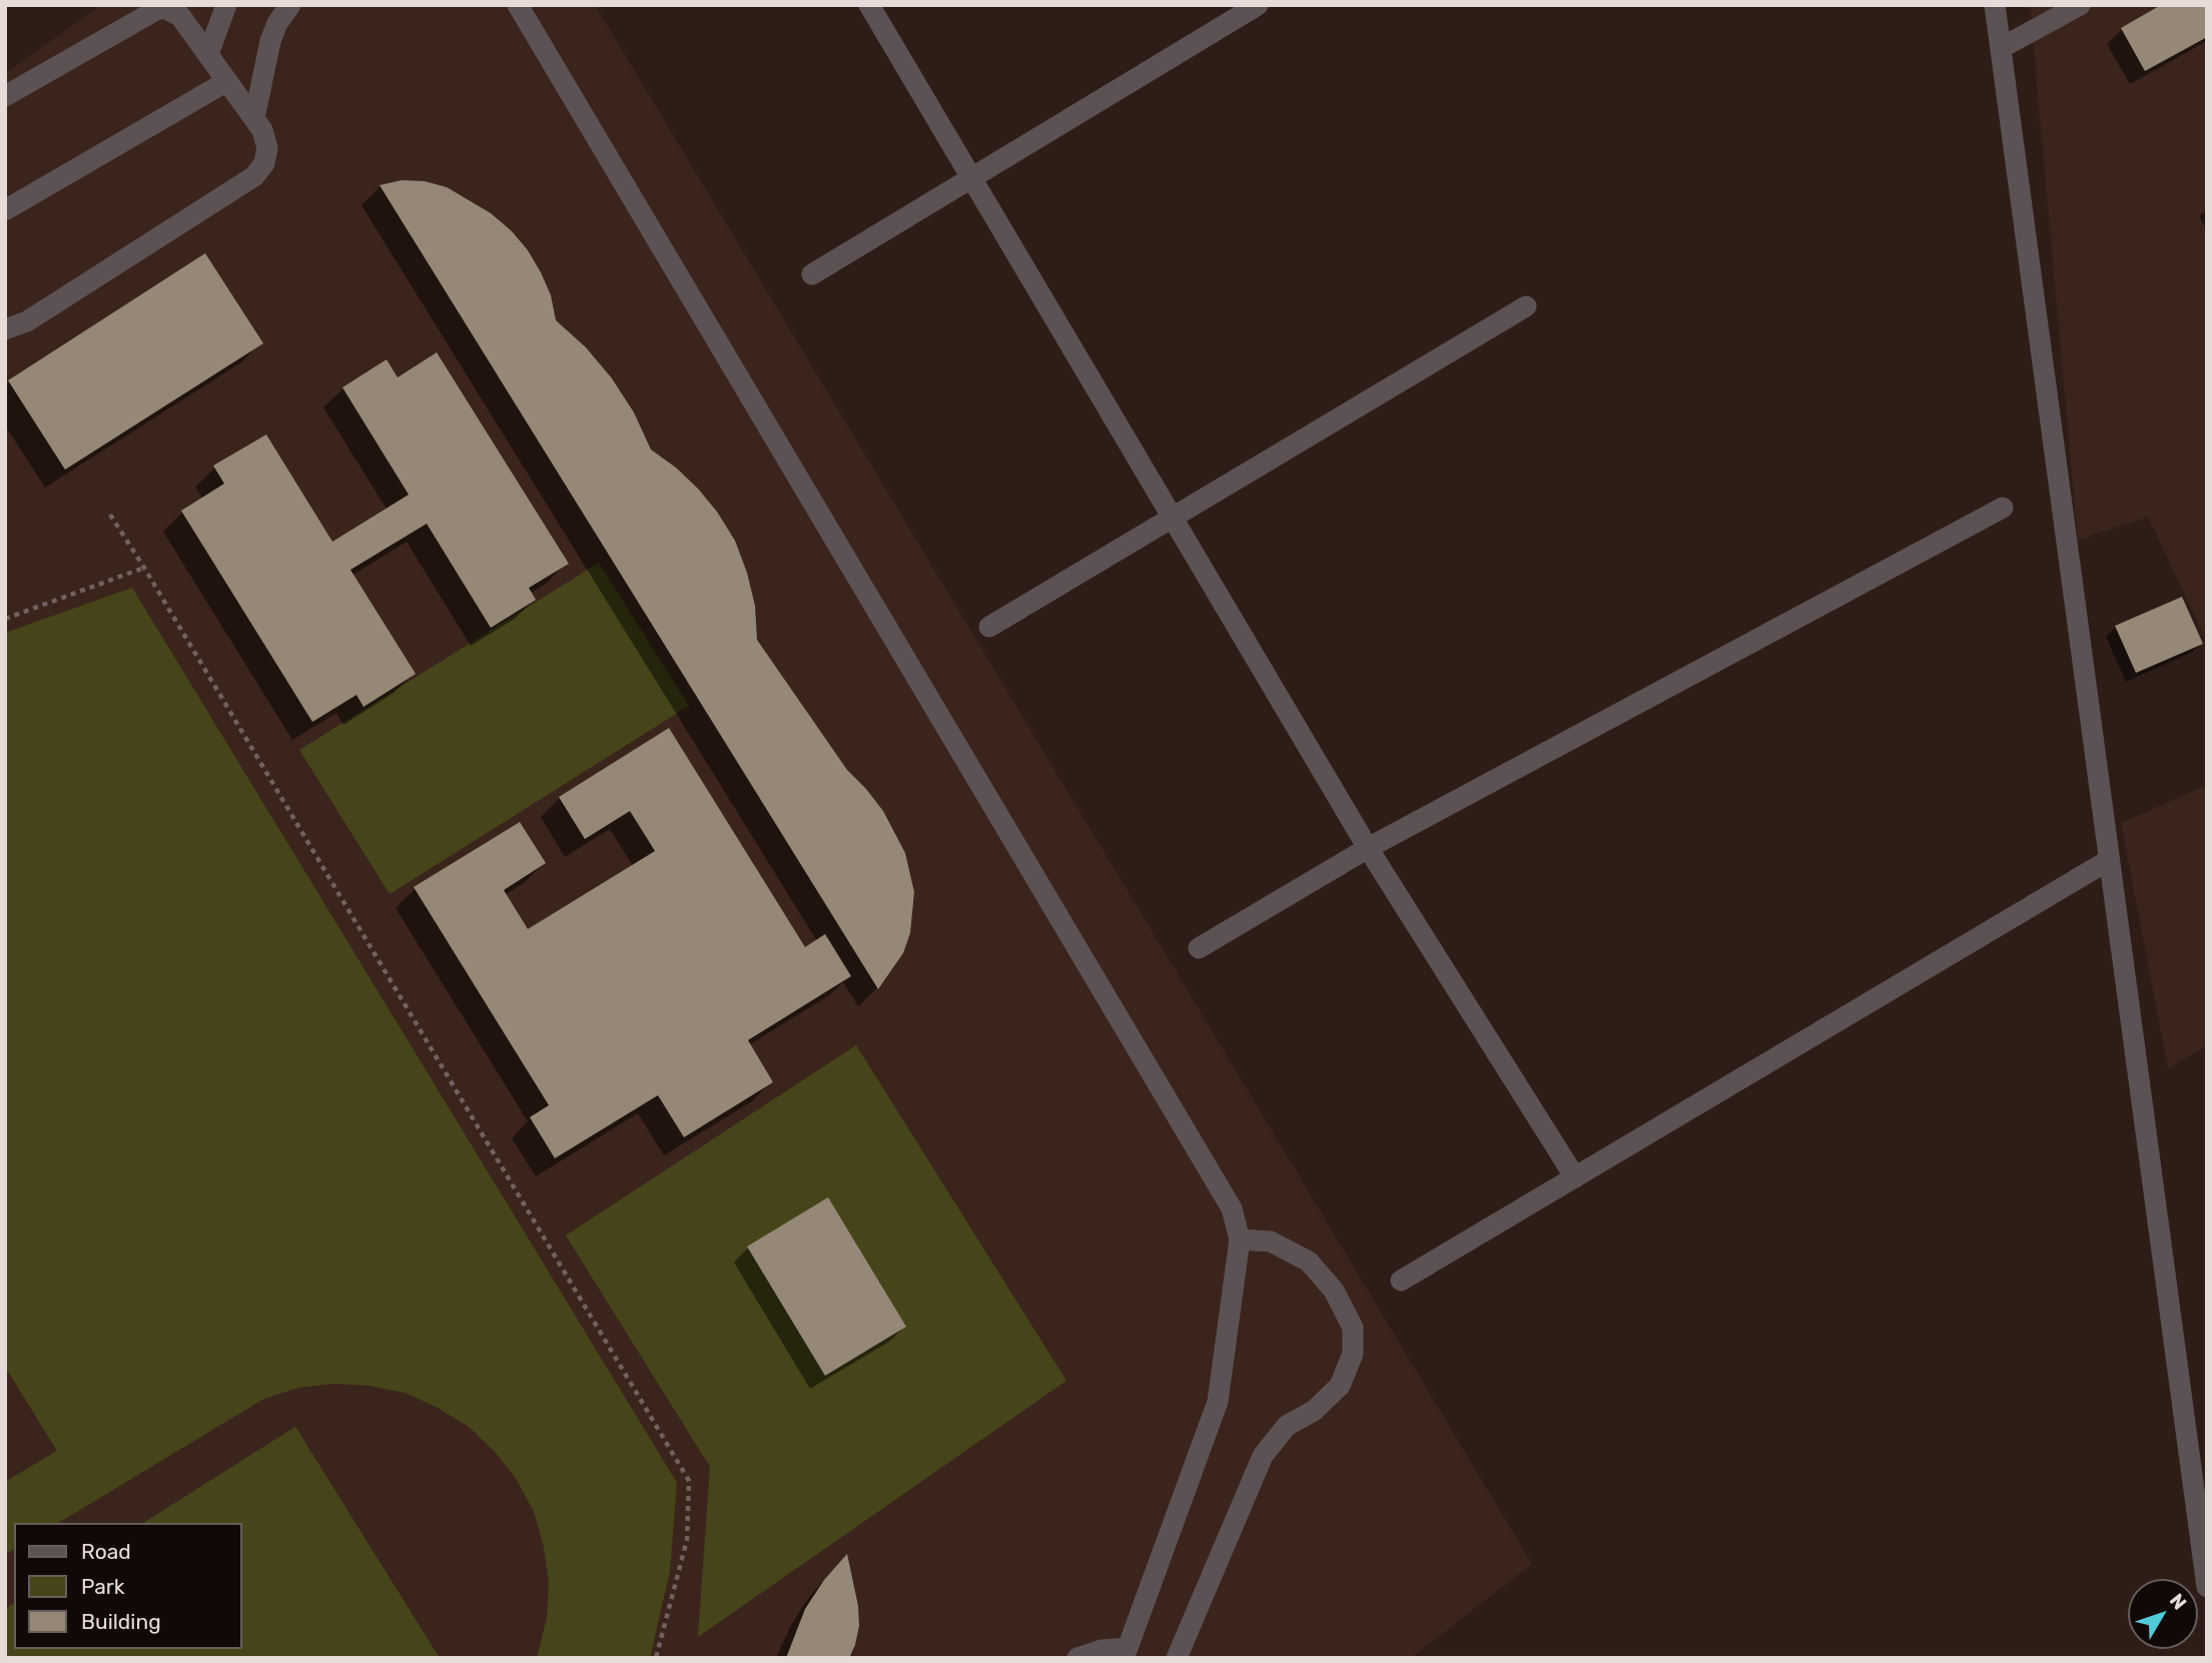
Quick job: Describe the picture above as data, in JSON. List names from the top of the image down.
{
  "legend": ["Road", "Park", "Building"],
  "north": "top right"
}
